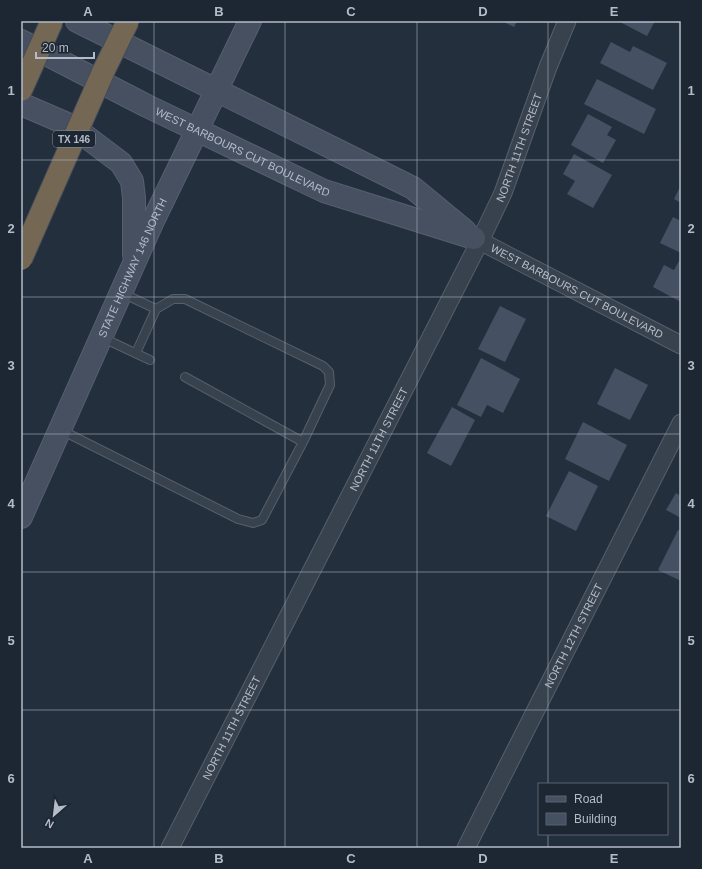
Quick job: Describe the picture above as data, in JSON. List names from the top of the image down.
{
  "streets": {
    "highway": ["TX 146"],
    "street": [
      "NORTH 11TH STREET",
      "WEST BARBOURS CUT BOULEVARD",
      "STATE HIGHWAY 146 NORTH",
      "NORTH 12TH STREET"
    ]
  },
  "crossings": [
    ["NORTH 11TH STREET", "WEST BARBOURS CUT BOULEVARD"],
    ["WEST BARBOURS CUT BOULEVARD", "STATE HIGHWAY 146 NORTH"]
  ],
  "legend": ["Road", "Building"],
  "scale_bar": "20 m",
  "north": "bottom left",
  "grid": {
    "columns": [
      "A",
      "B",
      "C",
      "D",
      "E"
    ],
    "rows": [
      "1",
      "2",
      "3",
      "4",
      "5",
      "6"
    ]
  }
}
